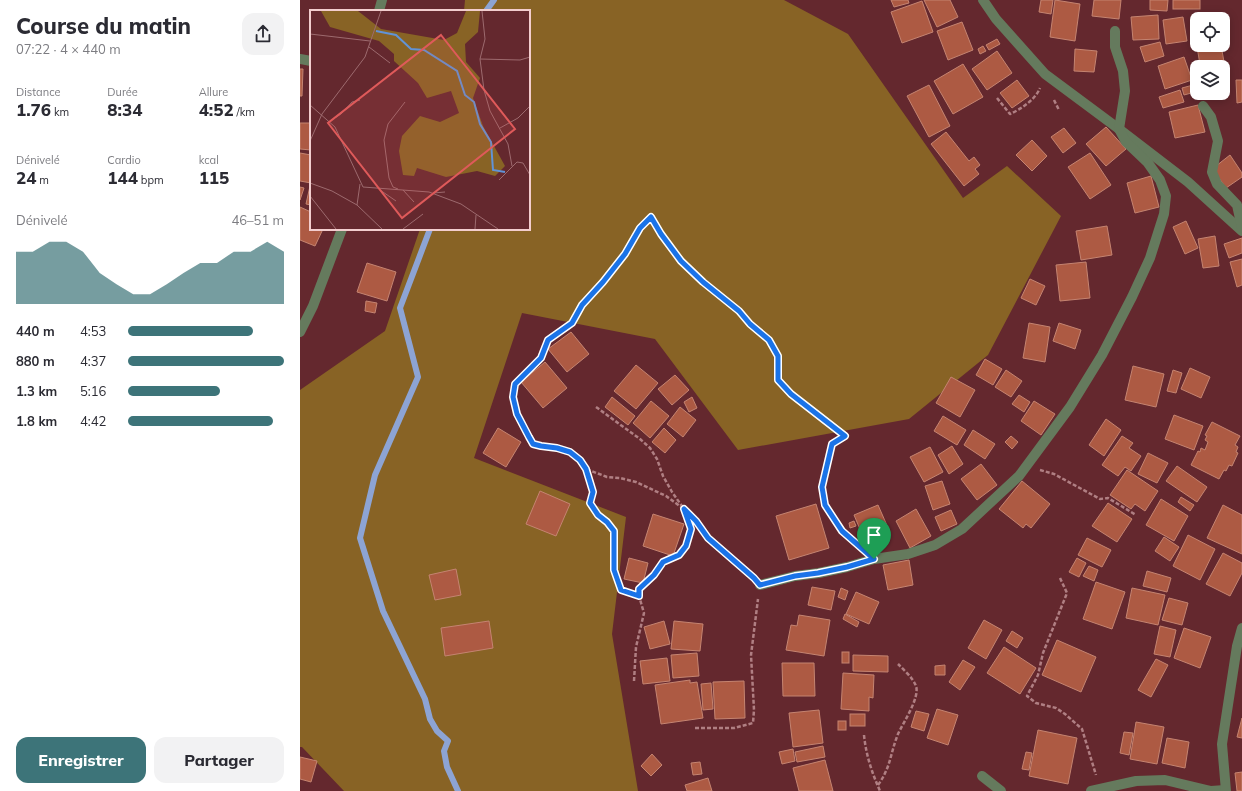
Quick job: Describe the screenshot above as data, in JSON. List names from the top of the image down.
{
  "page": {
    "heading": ["Course du matin", "07:22 · 4 × 440 m"],
    "stats": [
      ["Distance", "1.76 km"],
      ["Durée", "8:34"],
      ["Allure", "4:52 /km"],
      ["Dénivelé", "24 m"],
      ["Cardio", "144 bpm"],
      ["kcal", "115"]
    ],
    "chart": ["Dénivelé", "46–51 m"],
    "list": [
      {
        "name": "440 m",
        "note": "4:53"
      },
      {
        "name": "880 m",
        "note": "4:37"
      },
      {
        "name": "1.3 km",
        "note": "5:16"
      },
      {
        "name": "1.8 km",
        "note": "4:42"
      }
    ],
    "buttons": ["Enregistrer", "Partager"]
  }
}
